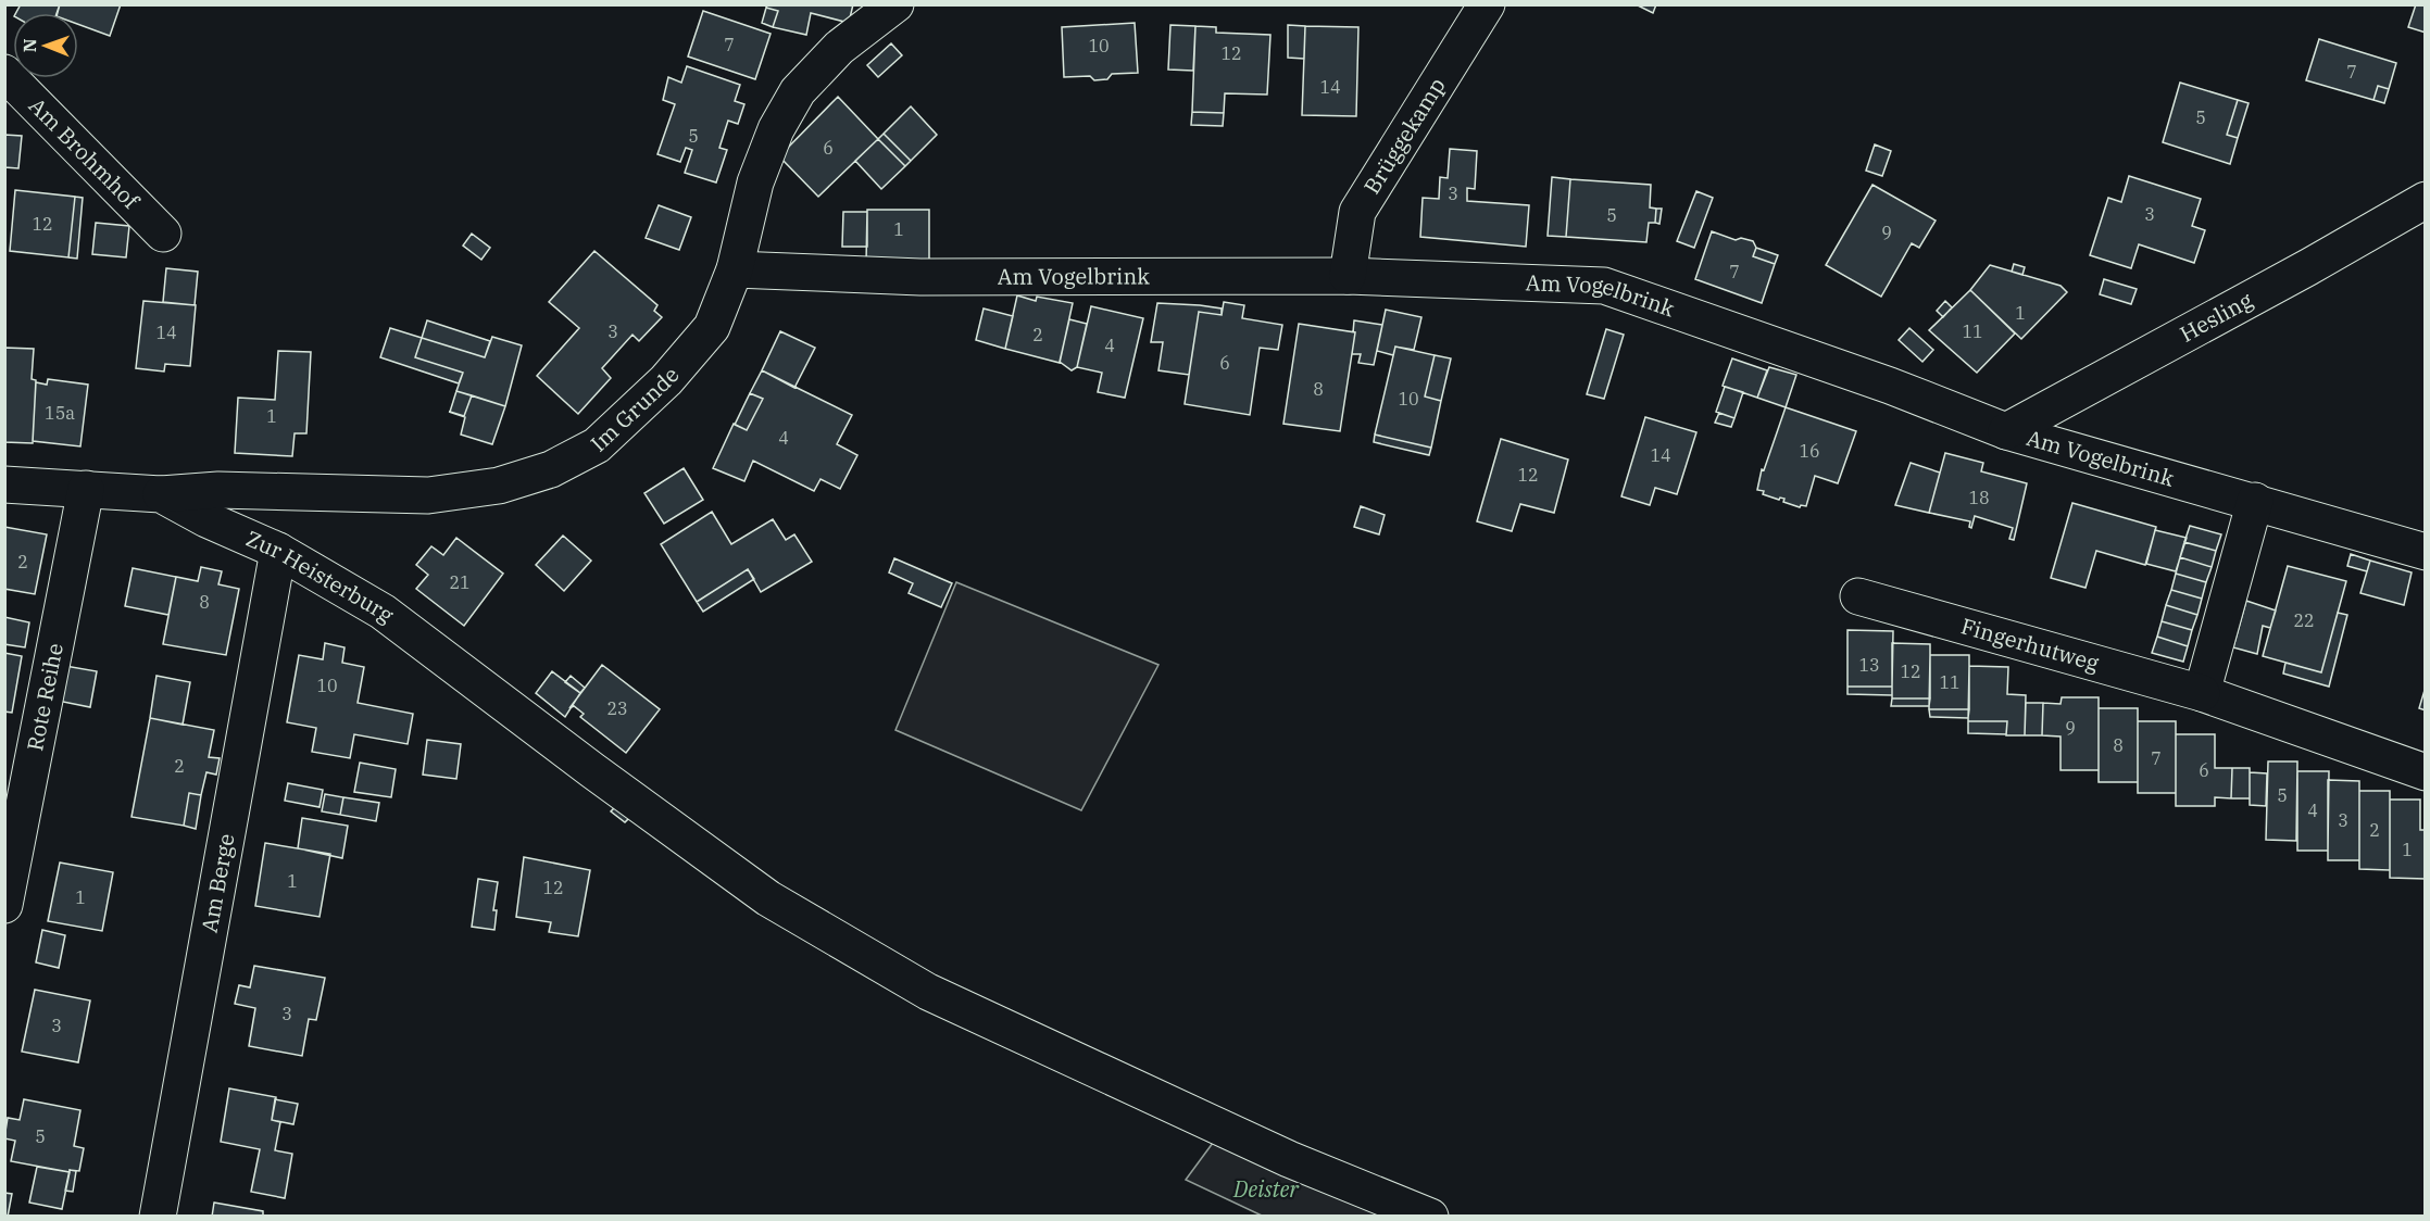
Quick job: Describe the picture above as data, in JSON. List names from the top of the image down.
{
  "streets": {
    "street": [
      "Brüggekamp",
      "Am Brohmhof",
      "Am Vogelbrink",
      "Hesling",
      "Im Grunde",
      "Zur Heisterburg",
      "Fingerhutweg",
      "Rote Reihe",
      "Am Berge"
    ]
  },
  "crossings": [
    ["Brüggekamp", "Am Vogelbrink"],
    ["Am Vogelbrink", "Hesling"],
    ["Am Vogelbrink", "Im Grunde"],
    ["Im Grunde", "Zur Heisterburg"],
    ["Zur Heisterburg", "Rote Reihe"],
    ["Zur Heisterburg", "Am Berge"]
  ],
  "parks": ["Deister"],
  "house_numbers": [
    "7",
    "10",
    "12",
    "7",
    "14",
    "5",
    "5",
    "6",
    "3",
    "3",
    "5",
    "12",
    "1",
    "9",
    "7",
    "1",
    "3",
    "11",
    "14",
    "2",
    "4",
    "6",
    "8",
    "10",
    "15a",
    "1",
    "4",
    "16",
    "14",
    "12",
    "18",
    "2",
    "21",
    "8",
    "22",
    "13",
    "12",
    "11",
    "10",
    "23",
    "9",
    "8",
    "7",
    "2",
    "6",
    "5",
    "4",
    "3",
    "2",
    "1",
    "1",
    "12",
    "1",
    "3",
    "3",
    "5"
  ],
  "north": "left"
}
